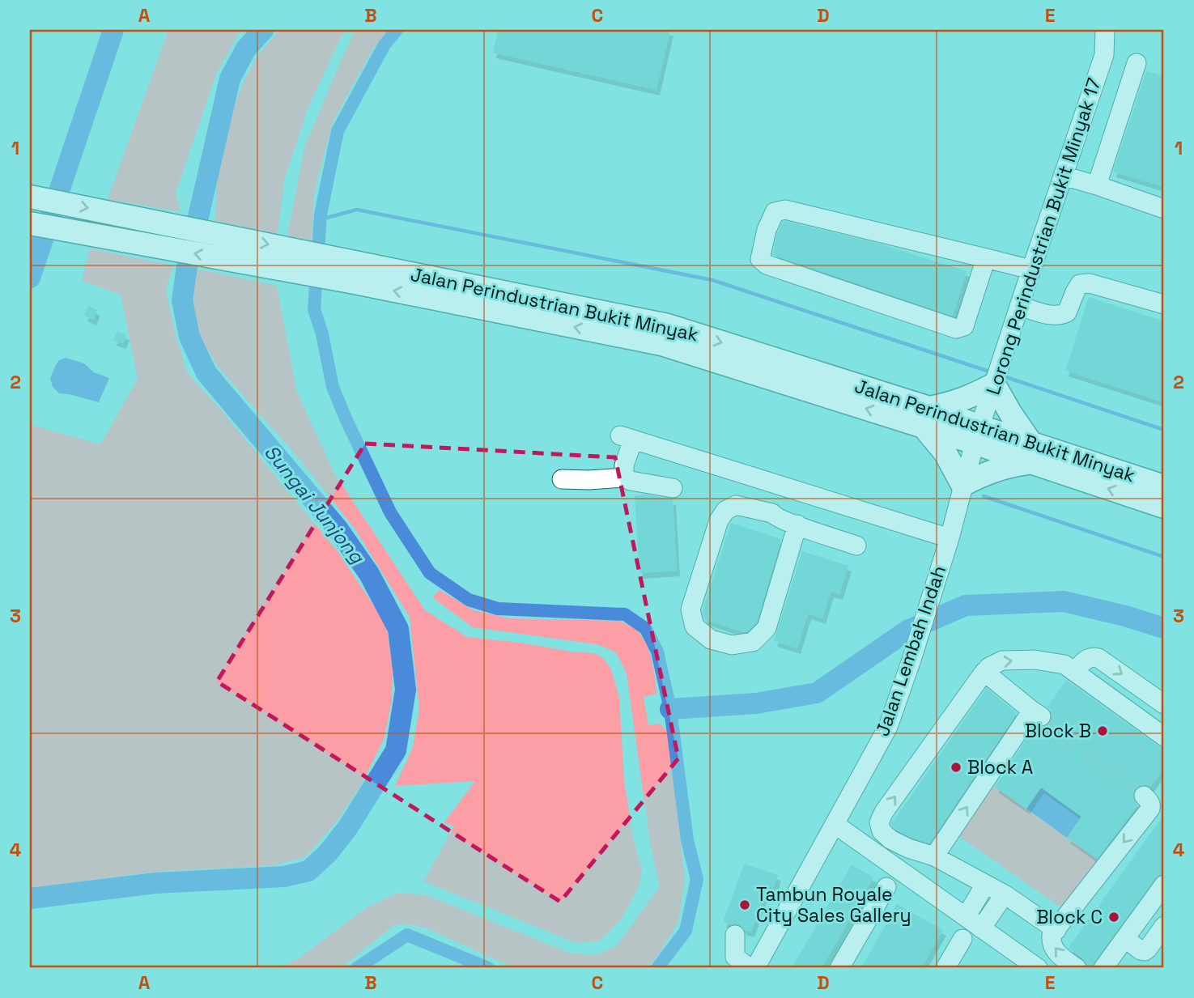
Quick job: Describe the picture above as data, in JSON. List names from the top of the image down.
{
  "streets": {
    "main road": ["Jalan Perindustrian Bukit Minyak"],
    "street": ["Lorong Perindustrian Bukit Minyak 17", "Jalan Lembah Indah"]
  },
  "crossings": [
    ["Lorong Perindustrian Bukit Minyak 17", "Jalan Perindustrian Bukit Minyak"],
    ["Lorong Perindustrian Bukit Minyak 17", "Jalan Lembah Indah"],
    ["Jalan Perindustrian Bukit Minyak", "Jalan Lembah Indah"]
  ],
  "water": ["Sungai Junjong"],
  "places": [
    "Block B",
    "Block A",
    "Tambun Royale City Sales Gallery",
    "Block C"
  ],
  "grid": {
    "columns": [
      "A",
      "B",
      "C",
      "D",
      "E"
    ],
    "rows": [
      "1",
      "2",
      "3",
      "4"
    ]
  }
}
